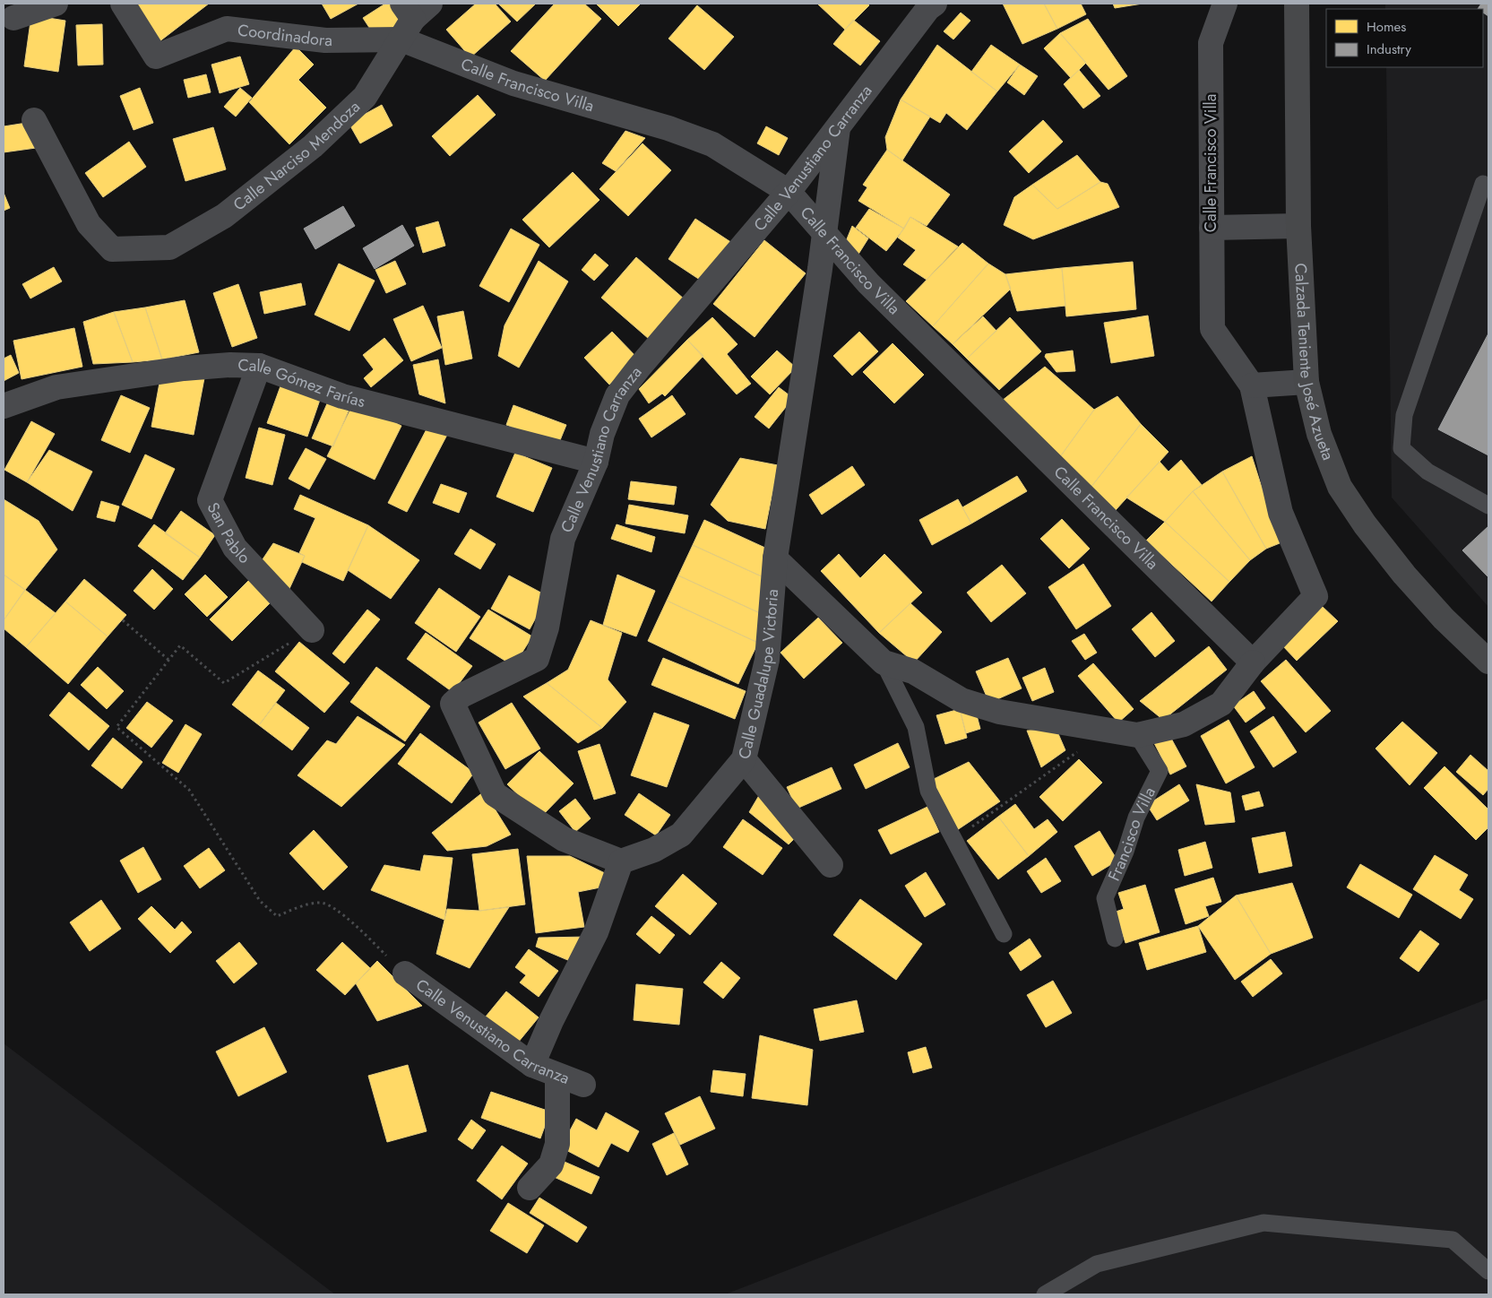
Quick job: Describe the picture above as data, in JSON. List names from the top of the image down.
{
  "streets": {
    "main road": ["Calzada Teniente José Azueta"],
    "street": [
      "Coordinadora",
      "Calle Francisco Villa",
      "Calle Narciso Mendoza",
      "Calle Venustiano Carranza",
      "Calle Gómez Farías",
      "San Pablo",
      "Calle Guadalupe Victoria"
    ],
    "lane": ["Francisco Villa"]
  },
  "crossings": [
    ["Coordinadora", "Calle Francisco Villa"],
    ["Coordinadora", "Calle Narciso Mendoza"],
    ["Calle Francisco Villa", "Calle Narciso Mendoza"],
    ["Calle Francisco Villa", "Calle Venustiano Carranza"],
    ["Calle Francisco Villa", "Calle Guadalupe Victoria"],
    ["Calle Venustiano Carranza", "Calle Gómez Farías"],
    ["Calle Venustiano Carranza", "Calle Guadalupe Victoria"],
    ["Calle Gómez Farías", "San Pablo"]
  ],
  "legend": ["Homes", "Industry"]
}
